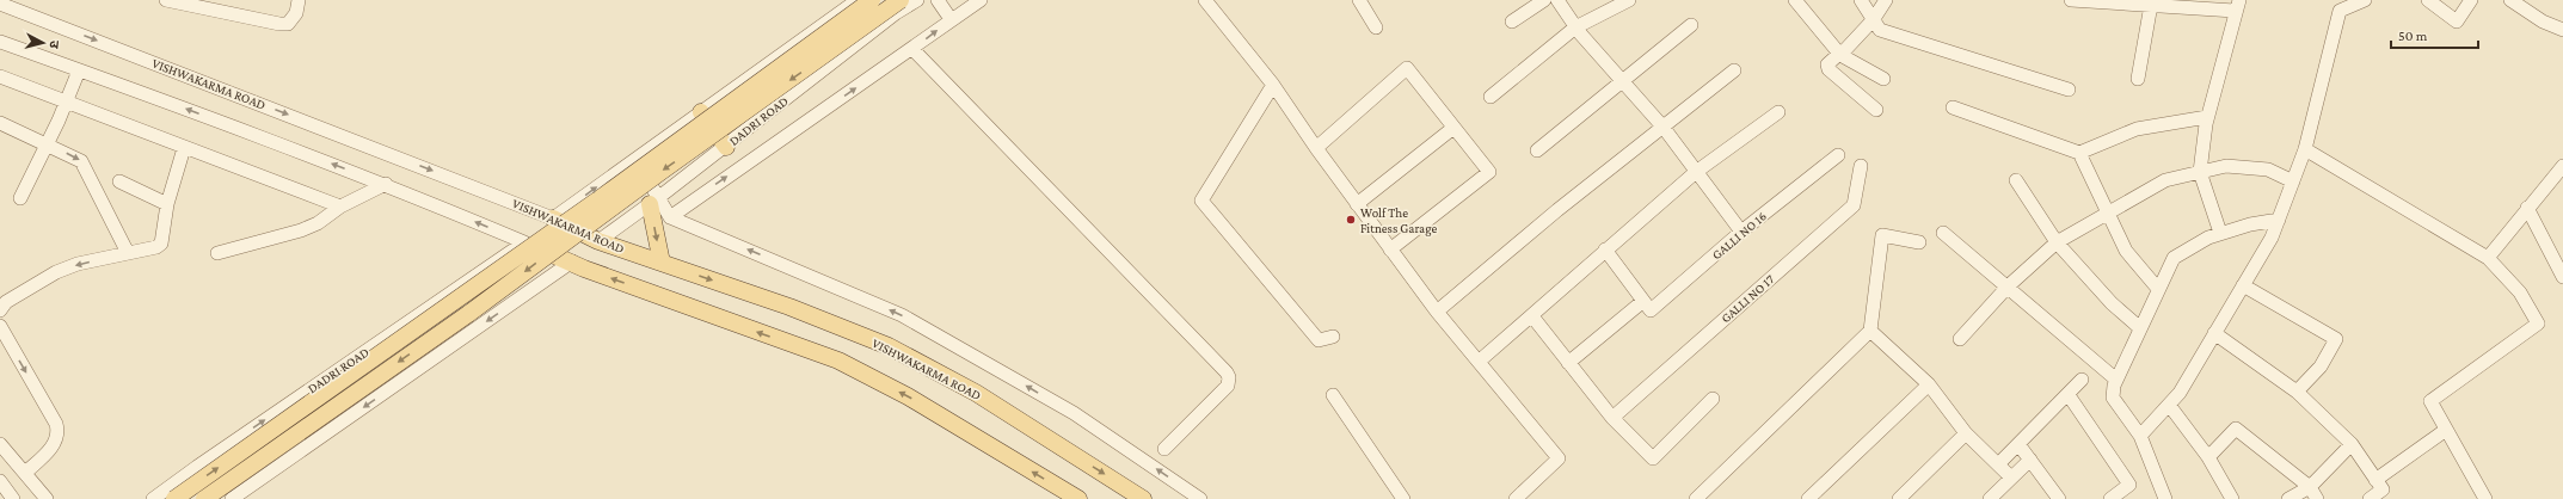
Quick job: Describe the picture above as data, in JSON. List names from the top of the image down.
{
  "streets": {
    "main road": ["VISHWAKARMA ROAD"],
    "street": ["DADRI ROAD", "GALLI NO 16", "GALLI NO 17"]
  },
  "crossings": [
    ["VISHWAKARMA ROAD", "DADRI ROAD"]
  ],
  "places": ["Wolf The Fitness Garage"],
  "scale_bar": "50 m",
  "north": "right"
}
